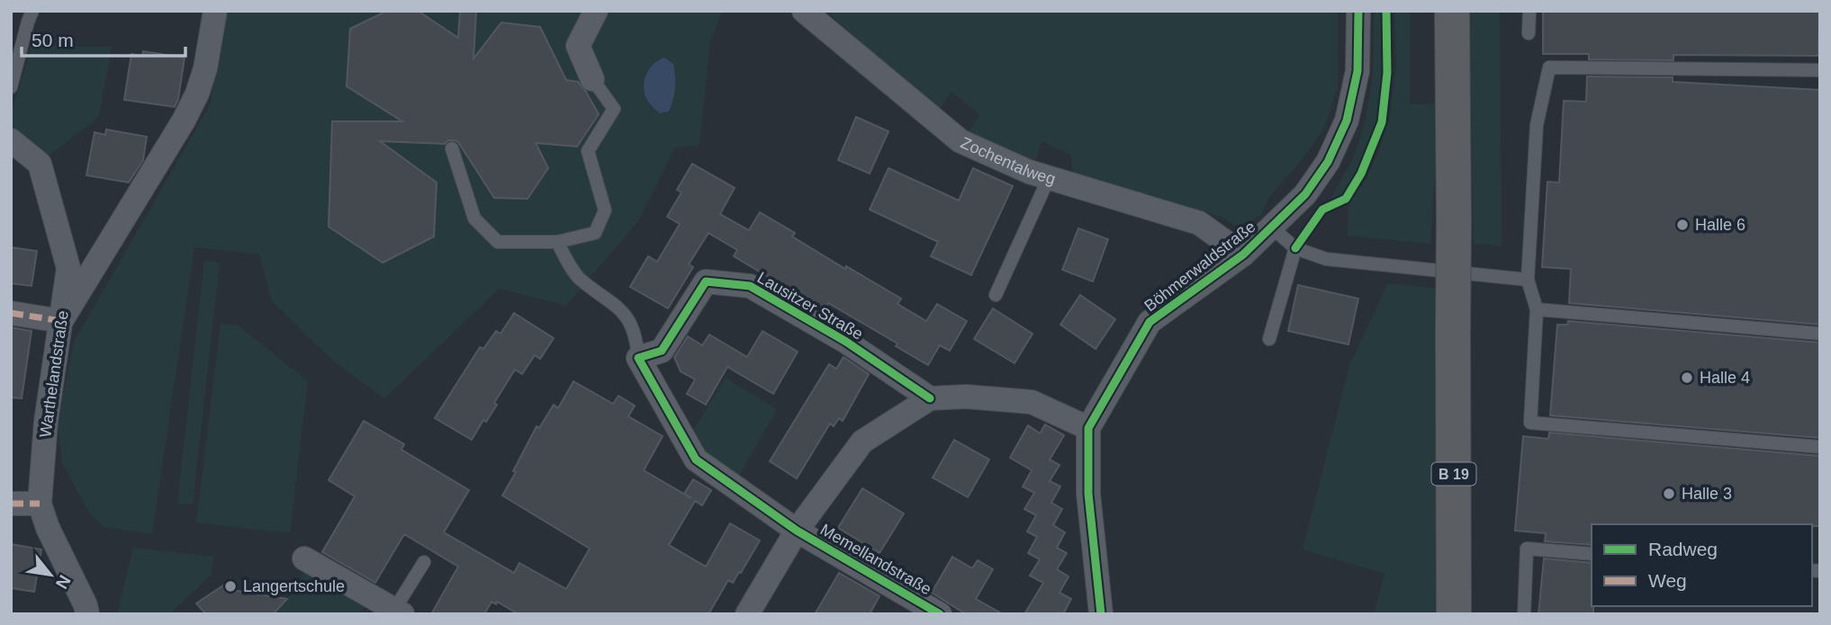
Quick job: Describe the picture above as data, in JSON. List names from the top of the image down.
{
  "streets": {
    "highway": ["B 19"],
    "street": [
      "Zochentalweg",
      "Böhmerwaldstraße",
      "Lausitzer Straße",
      "Warthelandstraße",
      "Memellandstraße"
    ]
  },
  "crossings": [
    ["Zochentalweg", "Böhmerwaldstraße"],
    ["Böhmerwaldstraße", "Memellandstraße"],
    ["Lausitzer Straße", "Memellandstraße"]
  ],
  "places": [
    "Halle 6",
    "Halle 4",
    "Halle 3",
    "Langertschule"
  ],
  "legend": ["Radweg", "Weg"],
  "scale_bar": "50 m",
  "north": "bottom right"
}
